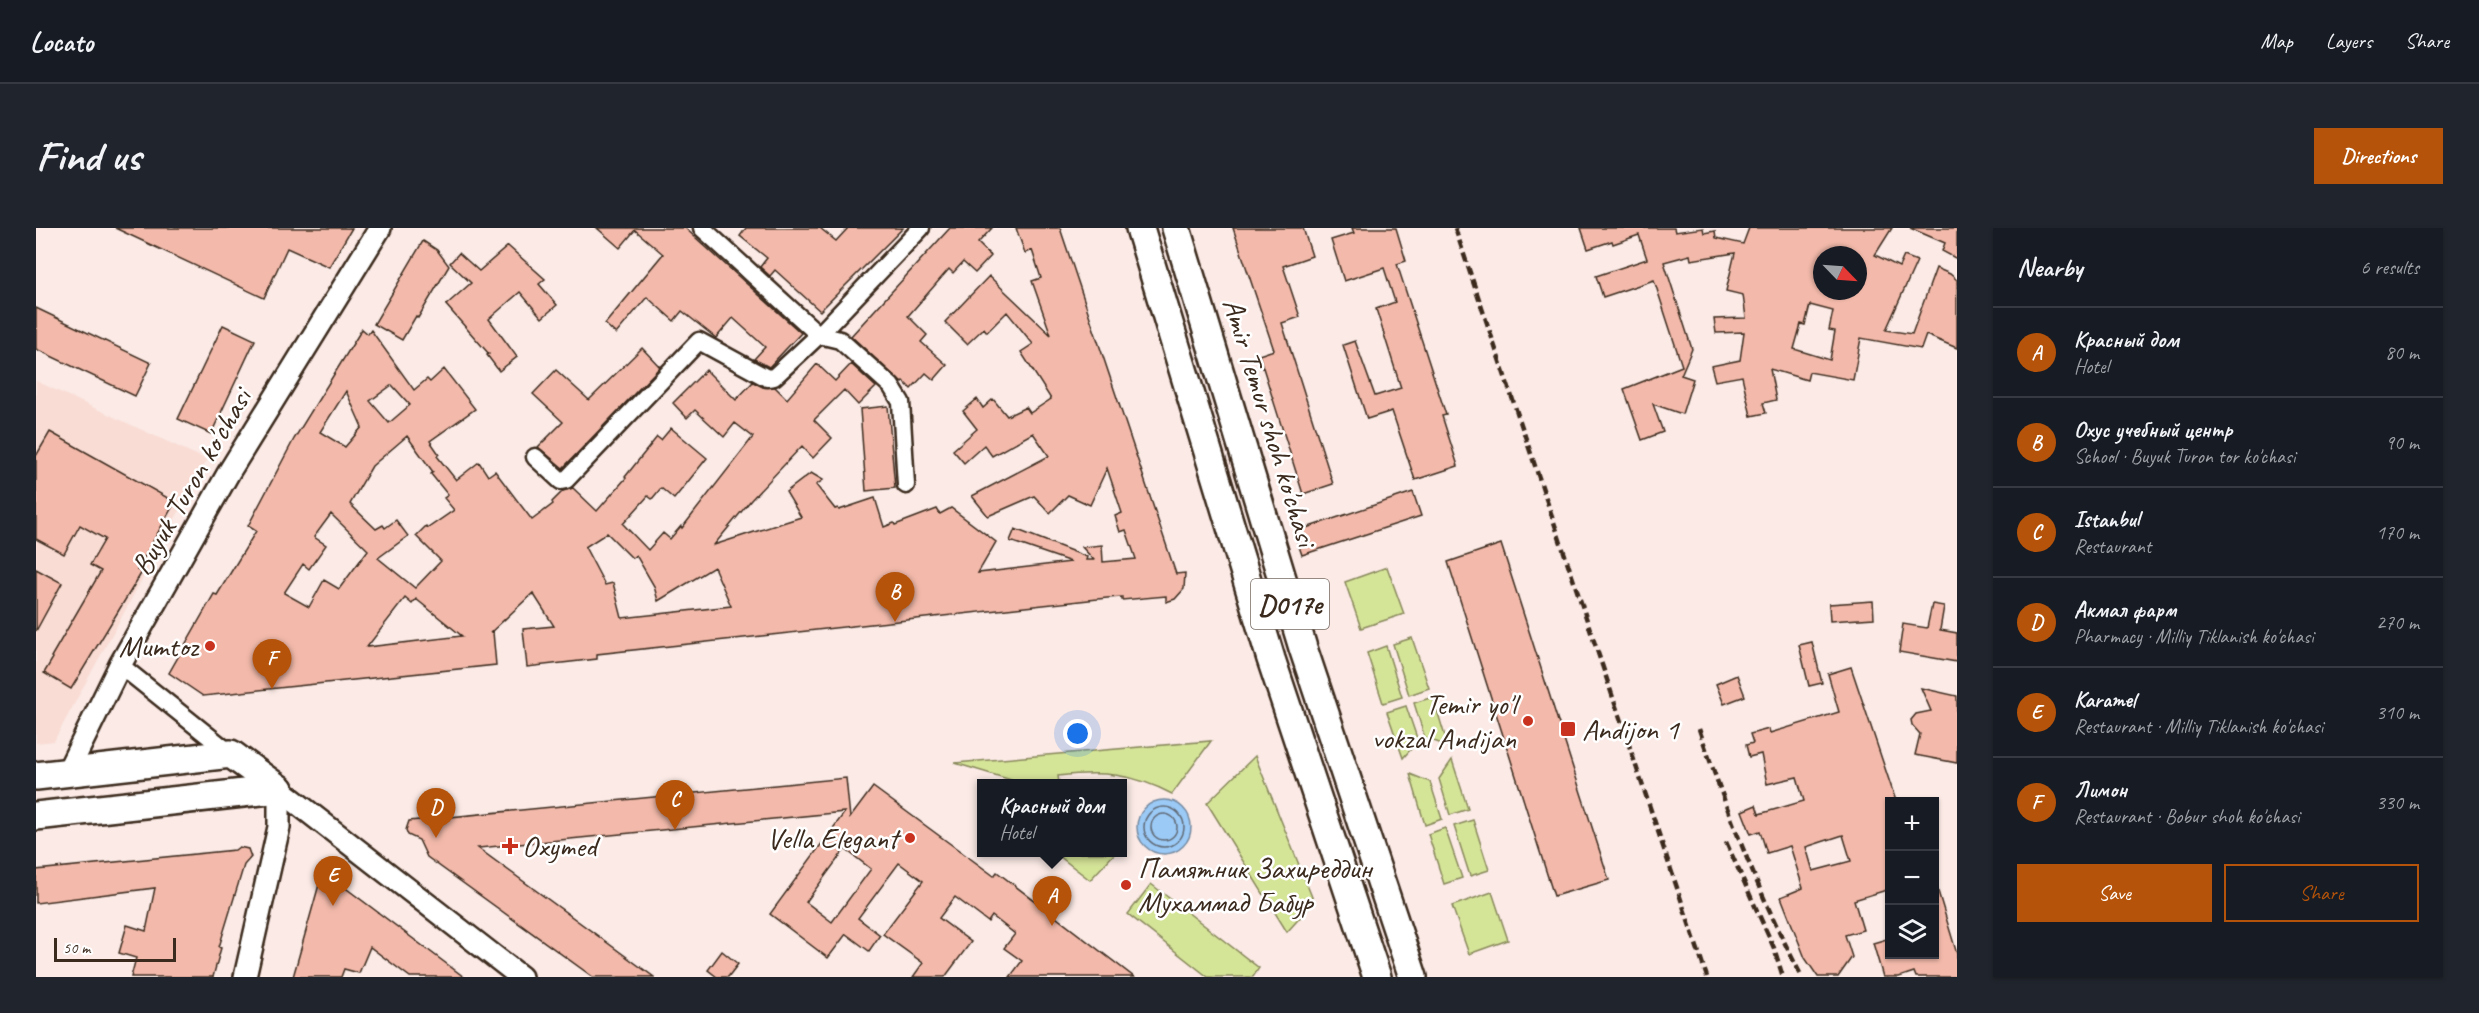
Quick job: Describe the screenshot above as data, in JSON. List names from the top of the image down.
{
  "streets": {
    "main road": ["Amir Temur shoh ko'chasi", "D017e"],
    "street": ["Buyuk Turon ko'chasi"]
  },
  "places": {
    "other": [
      "Mumtoz",
      "Temir yo'l vokzal Andijan",
      "Vella Elegant",
      "Памятник Захиреддин Мухаммад Бабур"
    ],
    "transit": ["Andijon 1"],
    "health": ["Oxymed"]
  },
  "scale_bar": "50 m",
  "north": "bottom right",
  "page": {
    "header": "Locato",
    "nav": ["Map", "Layers", "Share"],
    "buttons": [
      "Directions",
      ["Save", "Share"]
    ],
    "title": "Find us",
    "heading": ["Nearby", "6 results"],
    "list": [
      {
        "mark": "A",
        "name": "Красный дом",
        "note": "Hotel",
        "value": "80 m"
      },
      {
        "mark": "B",
        "name": "Охус учебный центр",
        "note": "School · Buyuk Turon tor ko'chasi",
        "value": "90 m"
      },
      {
        "mark": "C",
        "name": "Istanbul",
        "note": "Restaurant",
        "value": "170 m"
      },
      {
        "mark": "D",
        "name": "Акмал фарм",
        "note": "Pharmacy · Milliy Tiklanish ko'chasi",
        "value": "270 m"
      },
      {
        "mark": "E",
        "name": "Karamel",
        "note": "Restaurant · Milliy Tiklanish ko'chasi",
        "value": "310 m"
      },
      {
        "mark": "F",
        "name": "Лимон",
        "note": "Restaurant · Bobur shoh ko'chasi",
        "value": "330 m"
      }
    ],
    "pins": [
      "B",
      "F",
      "C",
      "D",
      "E",
      "A"
    ],
    "popup": ["Красный дом", "Hotel"],
    "map_buttons": ["+", "−"],
    "scale": "50 m"
  }
}
